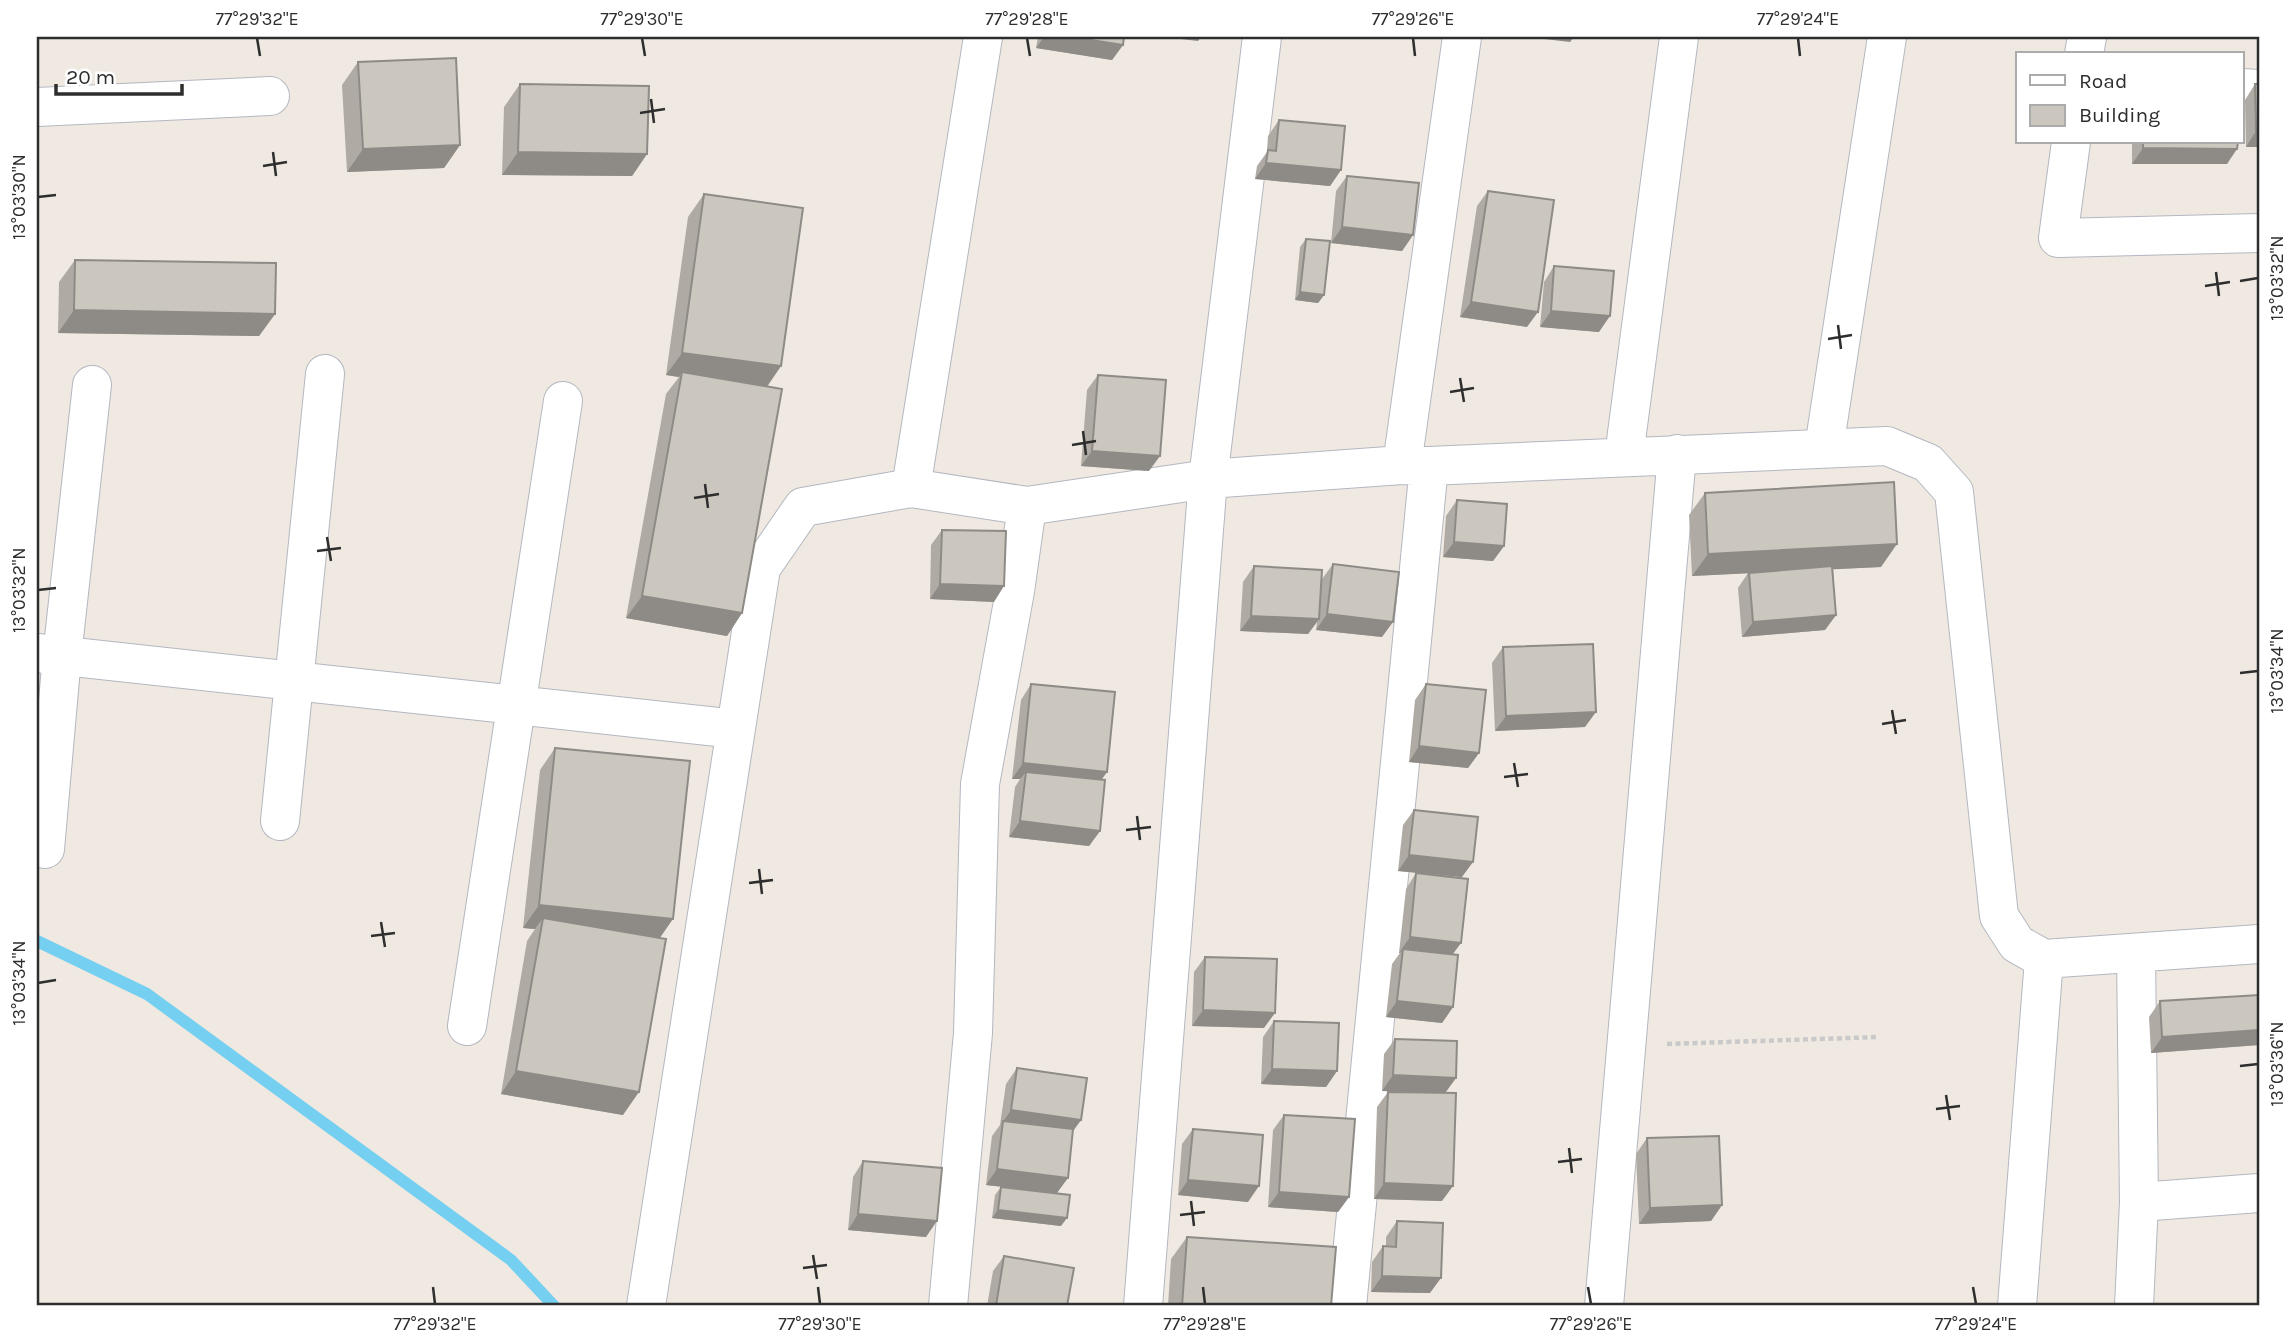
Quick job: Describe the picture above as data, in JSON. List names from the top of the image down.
{
  "legend": ["Road", "Building"],
  "scale_bar": "20 m",
  "coordinates": [
    "77°29'32\"E",
    "77°29'30\"E",
    "77°29'28\"E",
    "77°29'26\"E",
    "77°29'24\"E",
    "13°03'30\"N",
    "13°03'32\"N",
    "13°03'34\"N",
    "13°03'36\"N"
  ]
}
